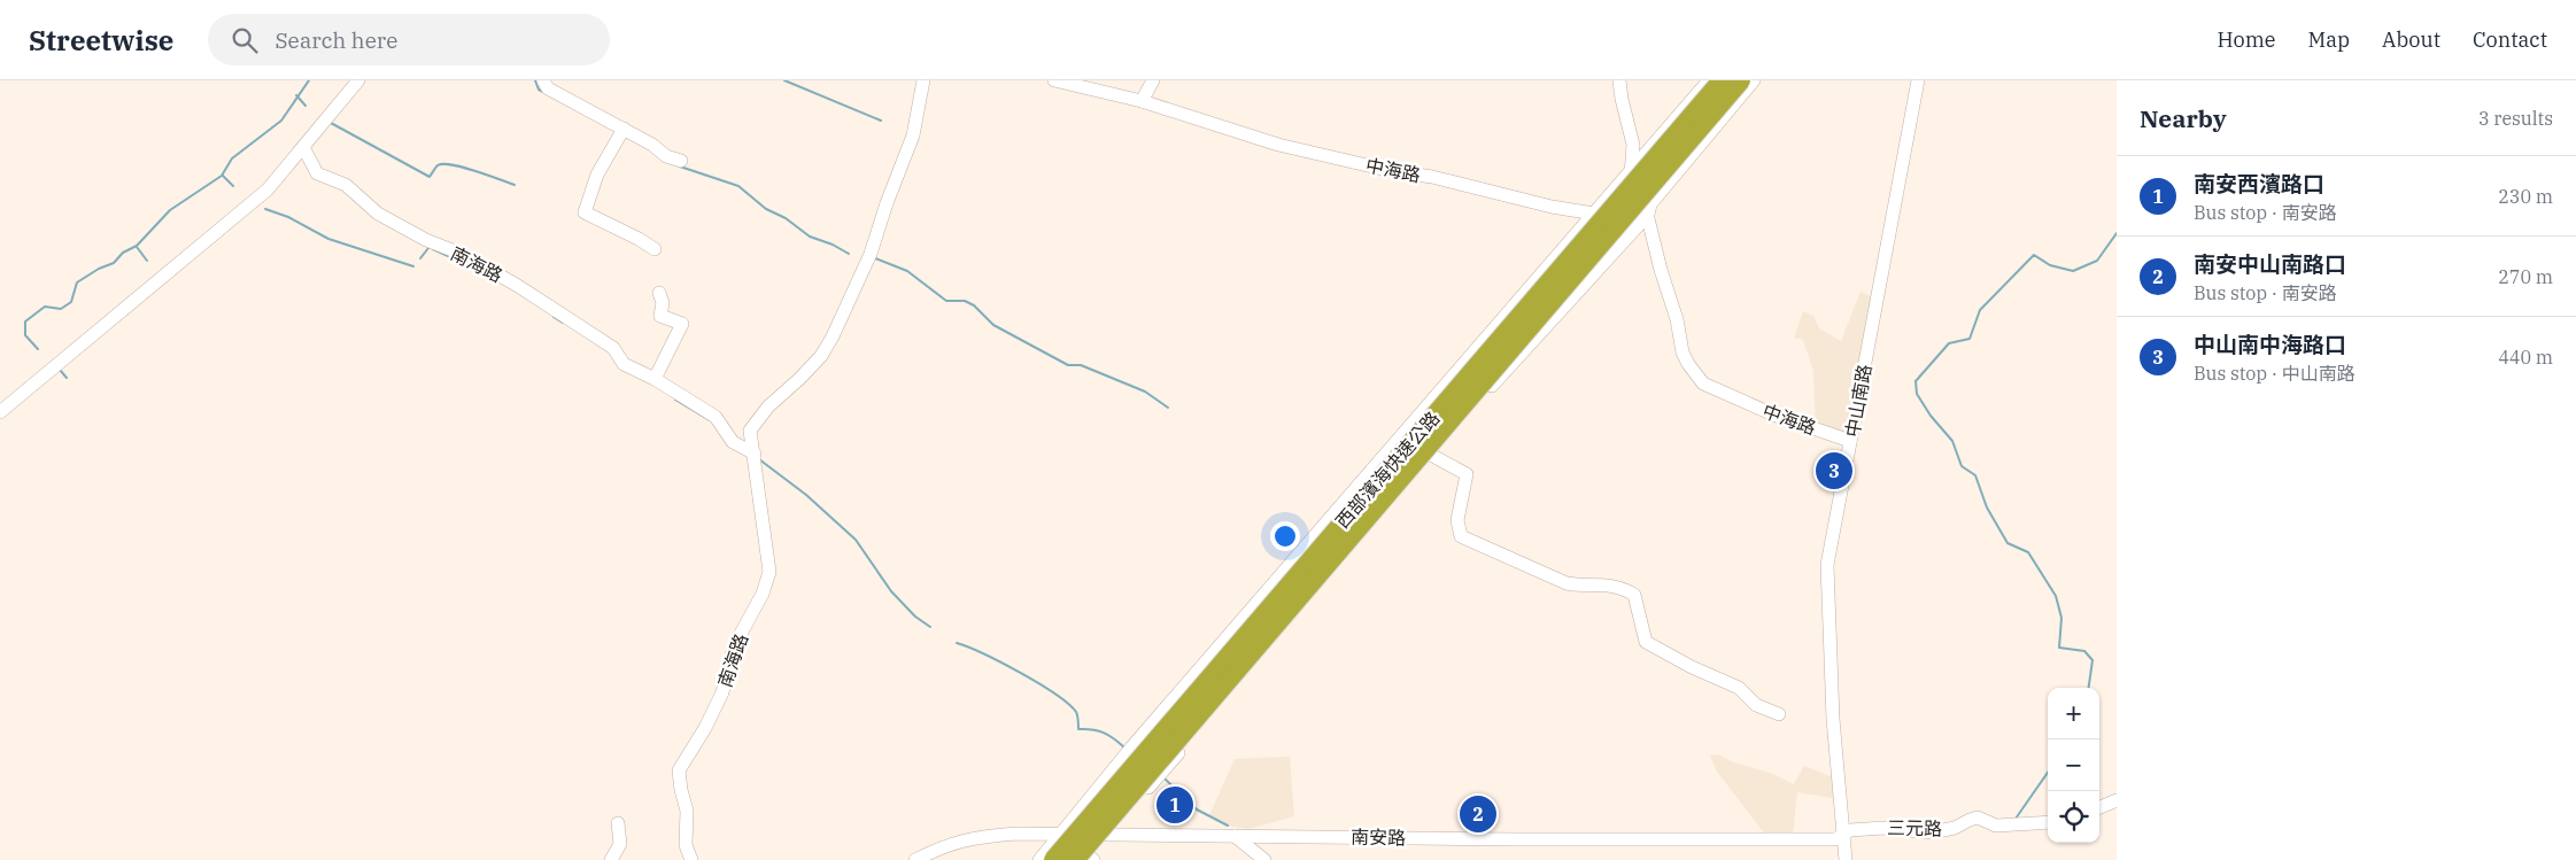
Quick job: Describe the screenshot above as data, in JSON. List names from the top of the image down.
{
  "streets": {
    "highway": ["西部濱海快速公路"],
    "street": [
      "中海路",
      "南海路",
      "中山南路",
      "三元路",
      "南安路"
    ]
  },
  "crossings": [
    ["中海路", "中山南路"],
    ["中山南路", "三元路"],
    ["中山南路", "南安路"],
    ["三元路", "南安路"]
  ],
  "page": {
    "header": "Streetwise",
    "search": "Search here",
    "nav": [
      "Home",
      "Map",
      "About",
      "Contact"
    ],
    "heading": ["Nearby", "3 results"],
    "list": [
      {
        "mark": "1",
        "name": "南安西濱路口",
        "note": "Bus stop · 南安路",
        "value": "230 m"
      },
      {
        "mark": "2",
        "name": "南安中山南路口",
        "note": "Bus stop · 南安路",
        "value": "270 m"
      },
      {
        "mark": "3",
        "name": "中山南中海路口",
        "note": "Bus stop · 中山南路",
        "value": "440 m"
      }
    ],
    "pins": ["3", "1", "2"],
    "map_buttons": ["+", "−"]
  }
}
